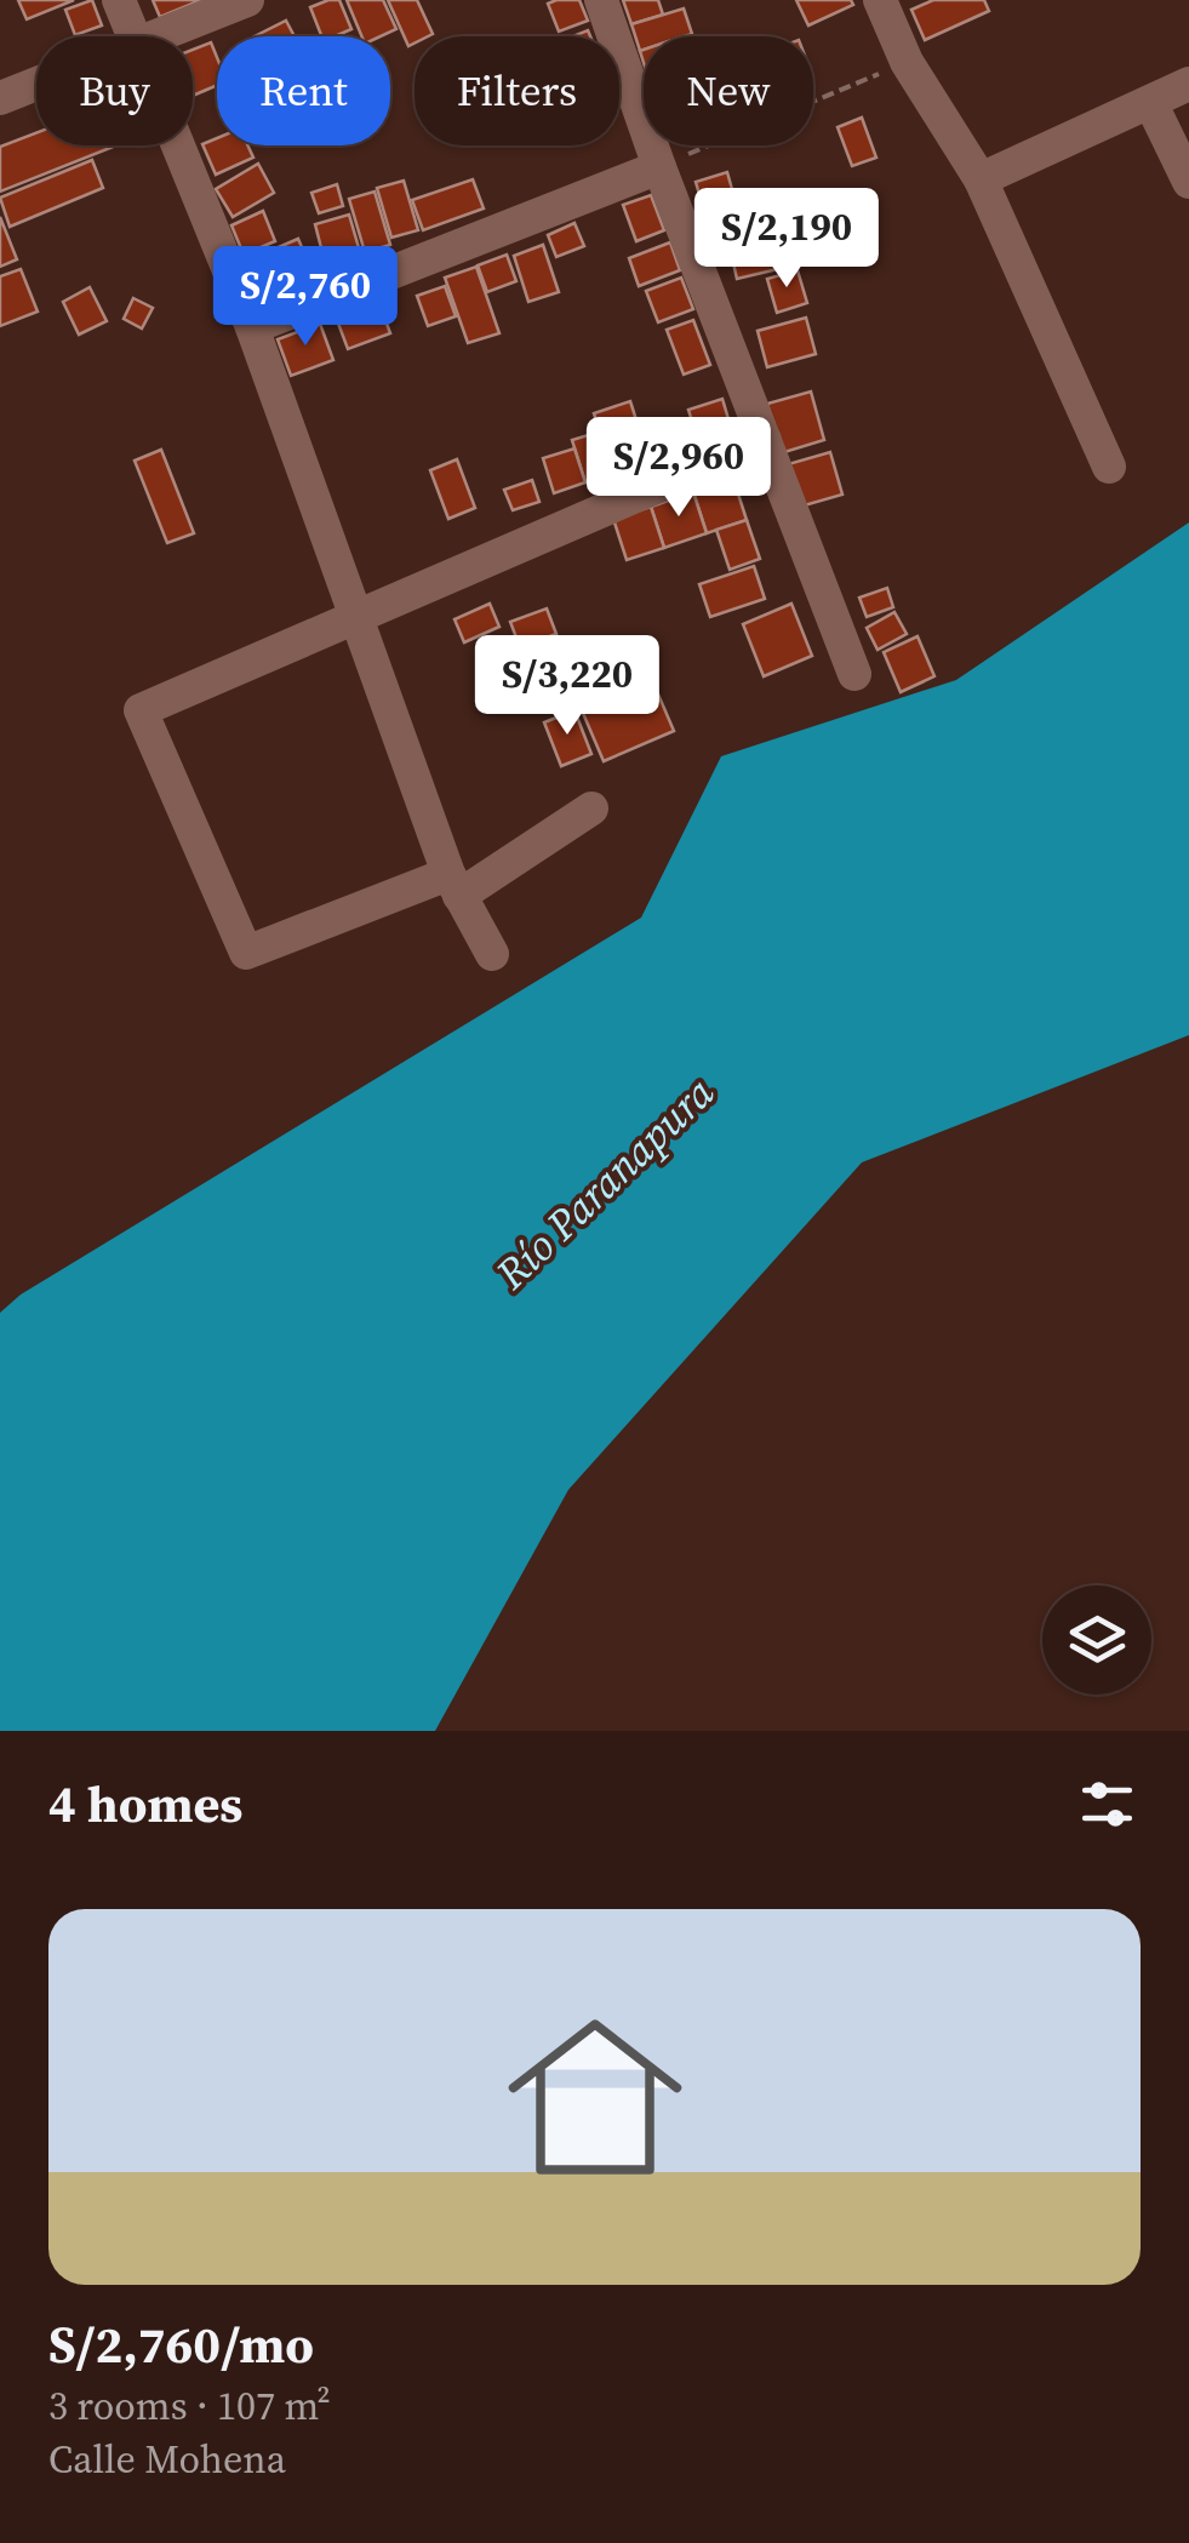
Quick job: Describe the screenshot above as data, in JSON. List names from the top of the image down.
{
  "water": ["Río Paranapura"],
  "page": {
    "chip": [
      "Buy",
      "Rent",
      "Filters",
      "New"
    ],
    "price": [
      "S/2,190",
      "S/2,760",
      "S/2,960",
      "S/3,220"
    ],
    "heading": "4 homes",
    "list": [
      {
        "name": "S/2,760/mo",
        "note": "3 rooms · 107 m² · Calle Mohena"
      }
    ]
  }
}
